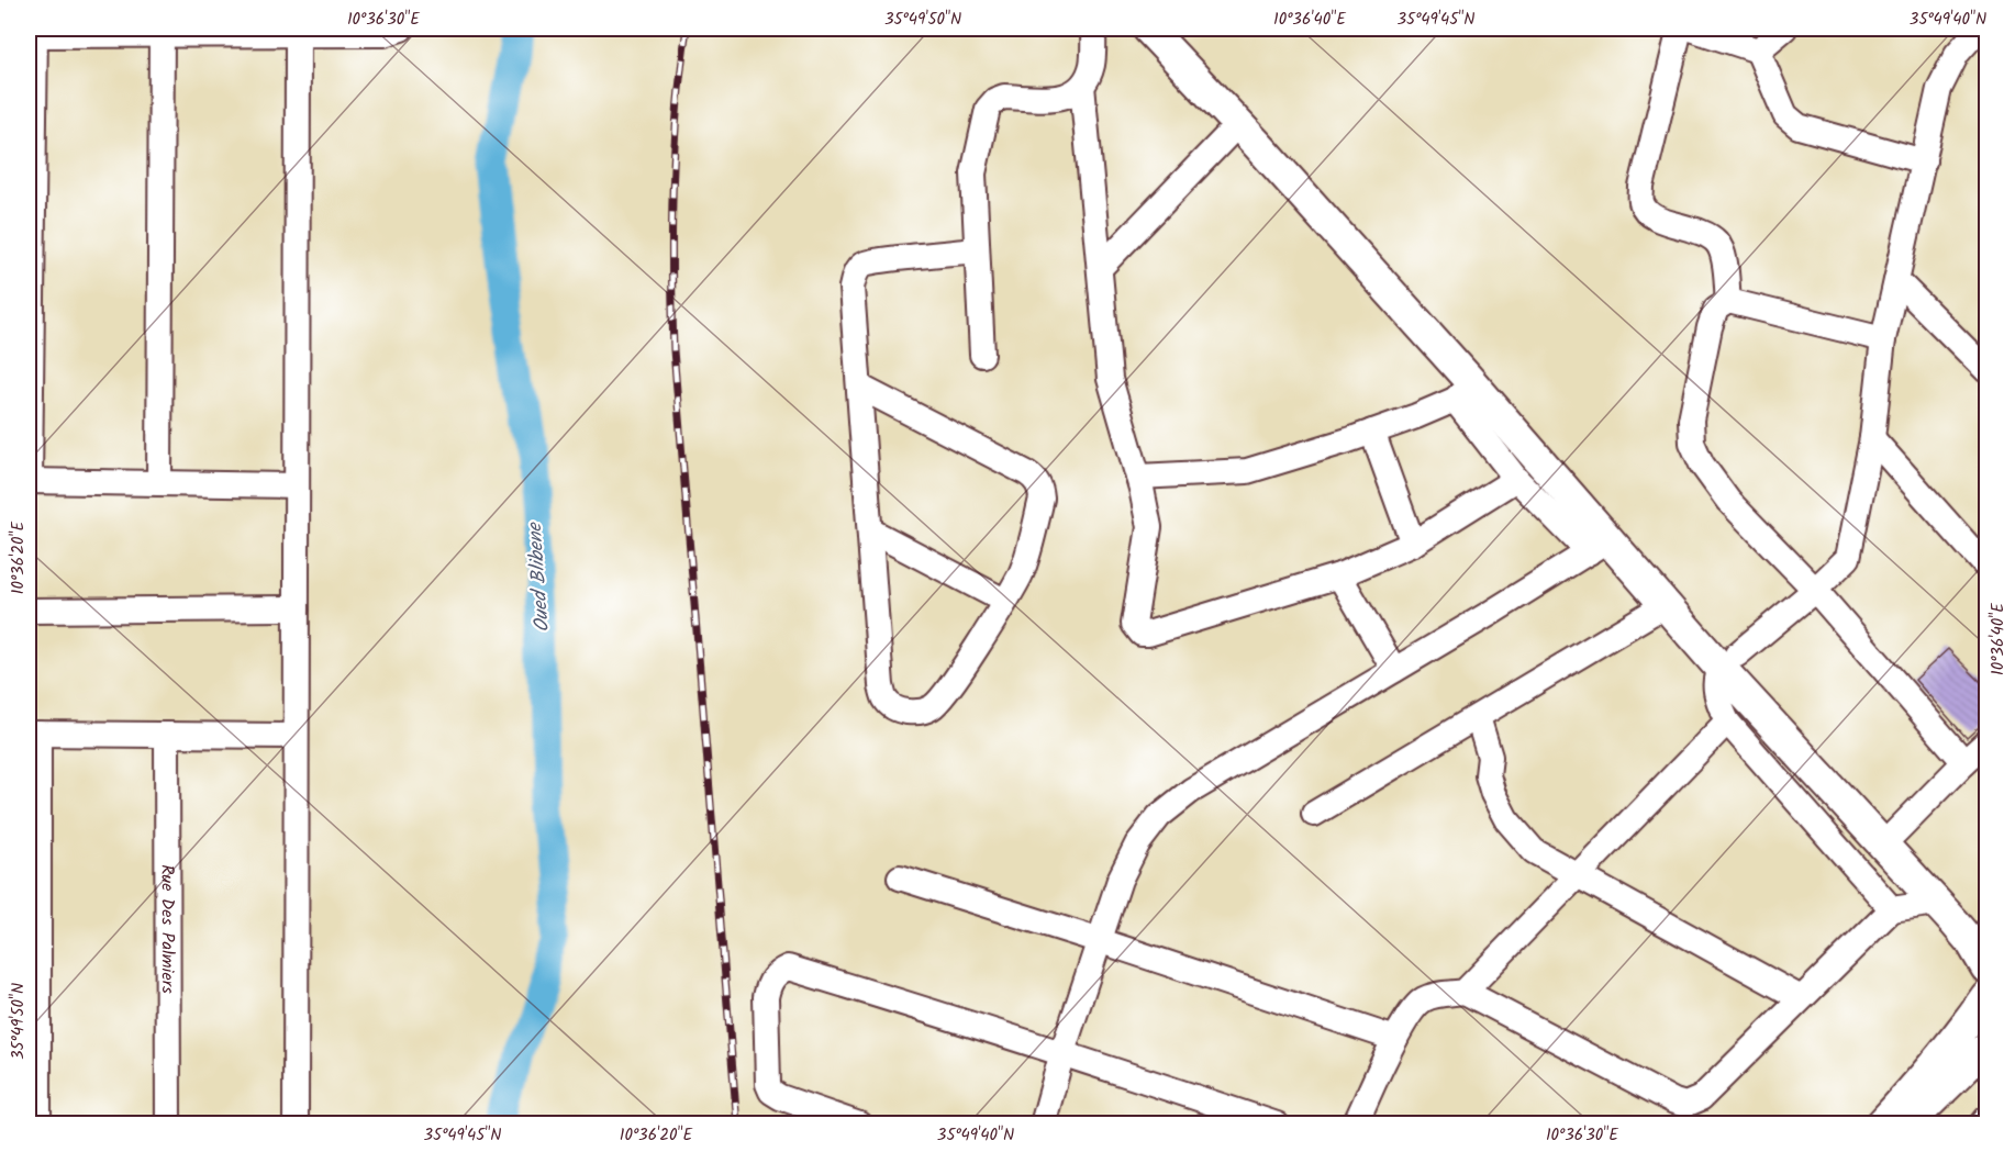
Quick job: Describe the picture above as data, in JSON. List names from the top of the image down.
{
  "streets": {
    "street": ["Rue Des Palmiers"]
  },
  "water": ["Oued Blibene"],
  "coordinates": [
    "10°36'30\"E",
    "35°49'50\"N",
    "10°36'40\"E",
    "35°49'45\"N",
    "35°49'40\"N",
    "10°36'20\"E"
  ]
}
